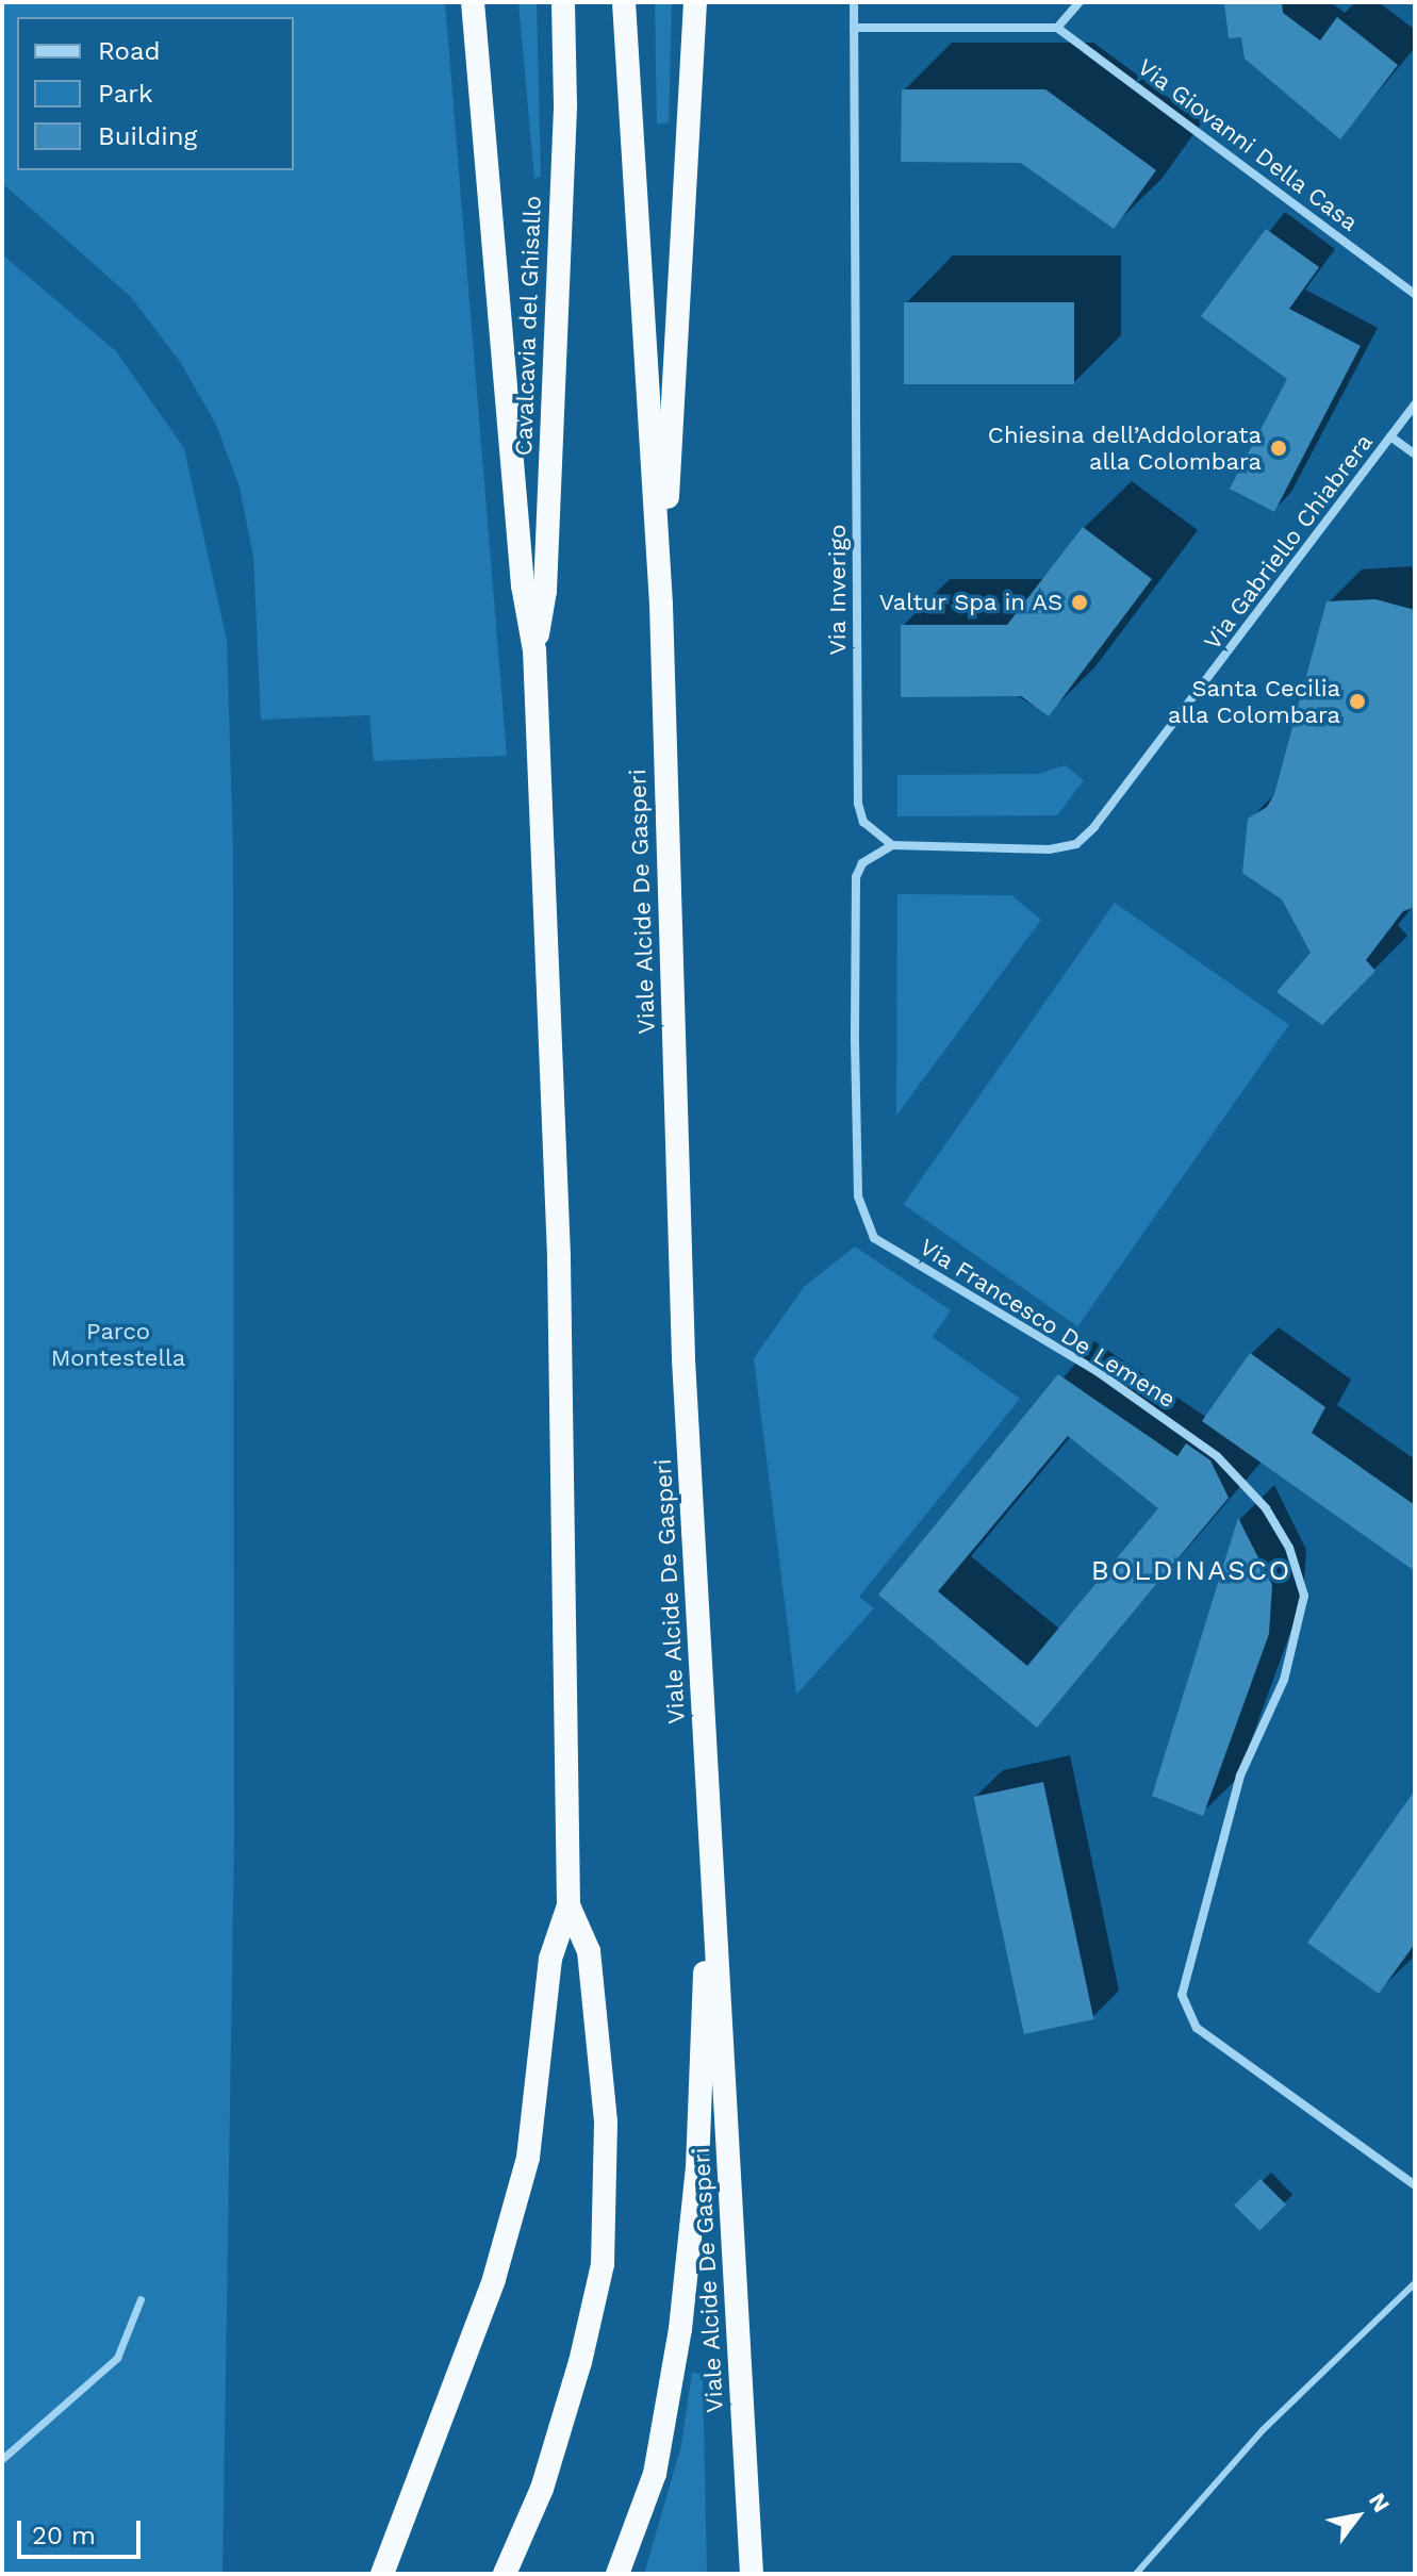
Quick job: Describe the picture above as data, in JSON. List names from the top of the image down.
{
  "streets": {
    "highway": ["Cavalcavia del Ghisallo", "Viale Alcide De Gasperi"],
    "street": [
      "Via Giovanni Della Casa",
      "Via Gabriello Chiabrera",
      "Via Inverigo",
      "Via Francesco De Lemene"
    ]
  },
  "crossings": [
    ["Via Gabriello Chiabrera", "Via Inverigo"],
    ["Via Gabriello Chiabrera", "Via Francesco De Lemene"],
    ["Via Inverigo", "Via Francesco De Lemene"]
  ],
  "districts": ["BOLDINASCO"],
  "parks": ["Parco Montestella"],
  "places": ["Chiesina dell’Addolorata alla Colombara", "Valtur Spa in AS", "Santa Cecilia alla Colombara"],
  "legend": ["Road", "Park", "Building"],
  "scale_bar": "20 m",
  "north": "top right"
}
